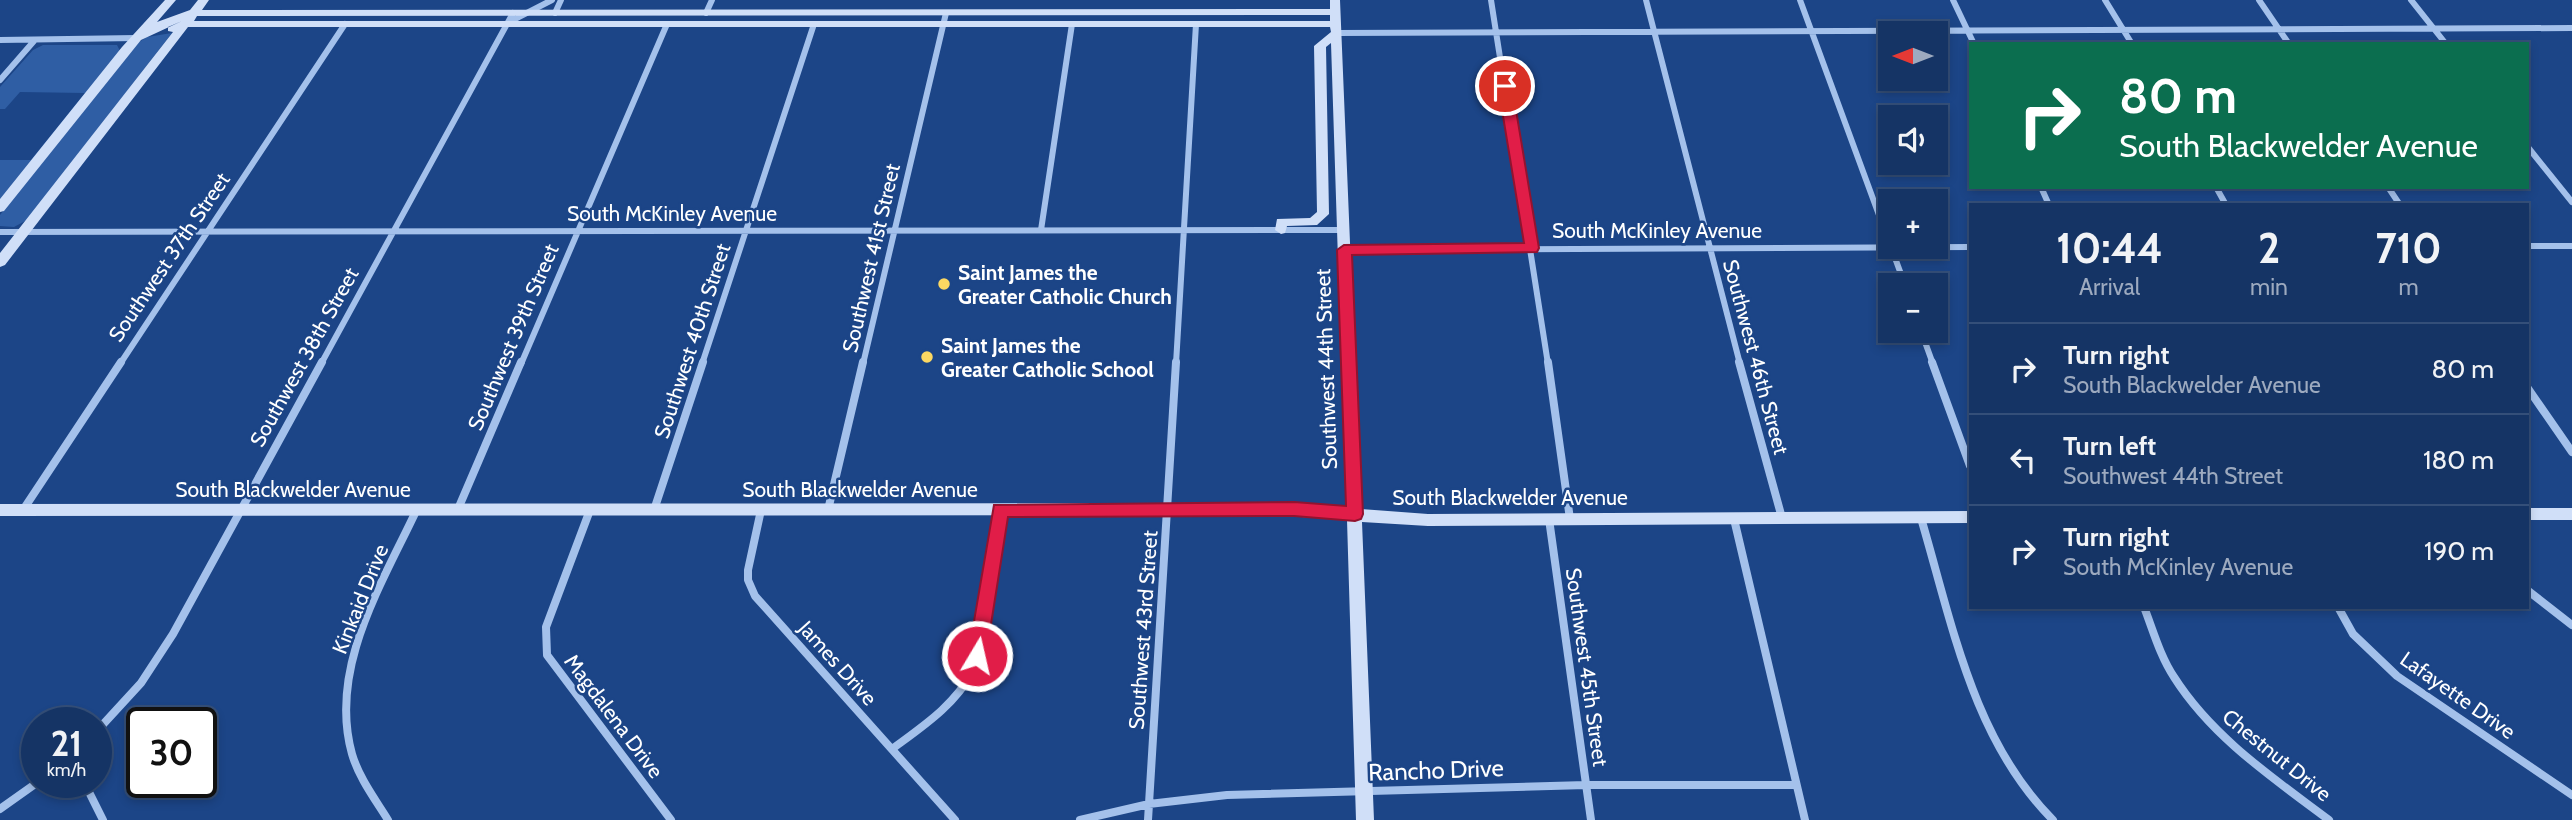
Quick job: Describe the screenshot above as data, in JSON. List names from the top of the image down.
{
  "streets": {
    "street": [
      "South McKinley Avenue",
      "Southwest 37th Street",
      "Southwest 41st Street",
      "Southwest 39th Street",
      "Southwest 40th Street",
      "Southwest 38th Street",
      "Southwest 46th Street",
      "Southwest 44th Street",
      "South Blackwelder Avenue",
      "Kinkaid Drive",
      "Southwest 43rd Street",
      "James Drive",
      "Southwest 45th Street",
      "Lafayette Drive",
      "Magdalena Drive",
      "Chestnut Drive",
      "Rancho Drive"
    ]
  },
  "crossings": [
    ["South McKinley Avenue", "Southwest 37th Street"],
    ["South McKinley Avenue", "Southwest 41st Street"],
    ["South McKinley Avenue", "Southwest 39th Street"],
    ["South McKinley Avenue", "Southwest 40th Street"],
    ["South McKinley Avenue", "Southwest 38th Street"],
    ["South McKinley Avenue", "Southwest 46th Street"],
    ["South McKinley Avenue", "Southwest 44th Street"],
    ["South McKinley Avenue", "Southwest 43rd Street"],
    ["Southwest 37th Street", "South Blackwelder Avenue"],
    ["Southwest 41st Street", "South Blackwelder Avenue"],
    ["Southwest 39th Street", "South Blackwelder Avenue"],
    ["Southwest 40th Street", "South Blackwelder Avenue"],
    ["Southwest 38th Street", "South Blackwelder Avenue"],
    ["Southwest 46th Street", "South Blackwelder Avenue"],
    ["Southwest 44th Street", "South Blackwelder Avenue"],
    ["Southwest 44th Street", "Rancho Drive"],
    ["South Blackwelder Avenue", "Kinkaid Drive"],
    ["South Blackwelder Avenue", "Southwest 43rd Street"],
    ["South Blackwelder Avenue", "James Drive"],
    ["South Blackwelder Avenue", "Southwest 45th Street"],
    ["South Blackwelder Avenue", "Magdalena Drive"],
    ["Southwest 43rd Street", "Rancho Drive"],
    ["Southwest 45th Street", "Rancho Drive"]
  ],
  "places": ["Saint James the Greater Catholic Church", "Saint James the Greater Catholic School"],
  "north": "left",
  "page": {
    "map_buttons": ["+", "−"],
    "turn": ["80 m", "South Blackwelder Avenue"],
    "eta": [
      "10:44",
      "Arrival",
      "2",
      "min",
      "710",
      "m"
    ],
    "list": [
      {
        "name": "Turn right",
        "note": "South Blackwelder Avenue",
        "value": "80 m"
      },
      {
        "name": "Turn left",
        "note": "Southwest 44th Street",
        "value": "180 m"
      },
      {
        "name": "Turn right",
        "note": "South McKinley Avenue",
        "value": "190 m"
      }
    ],
    "speed": "21 km/h",
    "limit": "30"
  }
}
